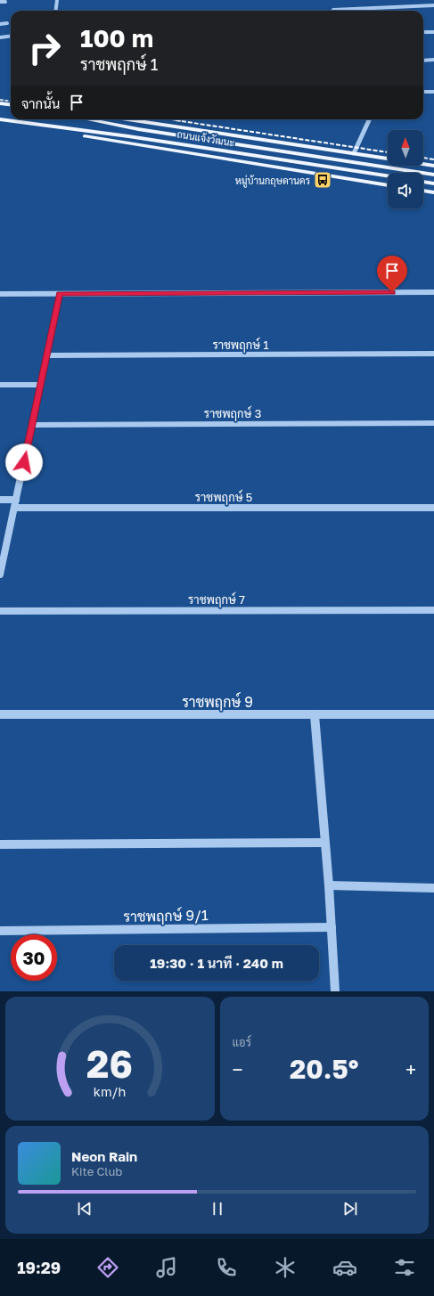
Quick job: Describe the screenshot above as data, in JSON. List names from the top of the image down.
{
  "streets": {
    "main road": ["ถนนแจ้งวัฒนะ"],
    "street": [
      "ราชพฤกษ์ 1",
      "ราชพฤกษ์ 3",
      "ราชพฤกษ์ 5",
      "ราชพฤกษ์ 7",
      "ราชพฤกษ์ 9",
      "ราชพฤกษ์ 9/1"
    ]
  },
  "places": {
    "bus stop": ["หมู่บ้านกฤษดานคร"]
  },
  "north": "top",
  "page": {
    "turn": ["100 m", "ราชพฤกษ์ 1"],
    "then": "จากนั้น",
    "limit": "30",
    "trip": "19:30 · 1 นาที · 240 m",
    "tile": "แอร์",
    "heat": ["−", "20.5°", "+"],
    "song": ["Neon Rain", "Kite Club"],
    "tabs": "19:29",
    "gauge": ["26", "km/h"]
  }
}
